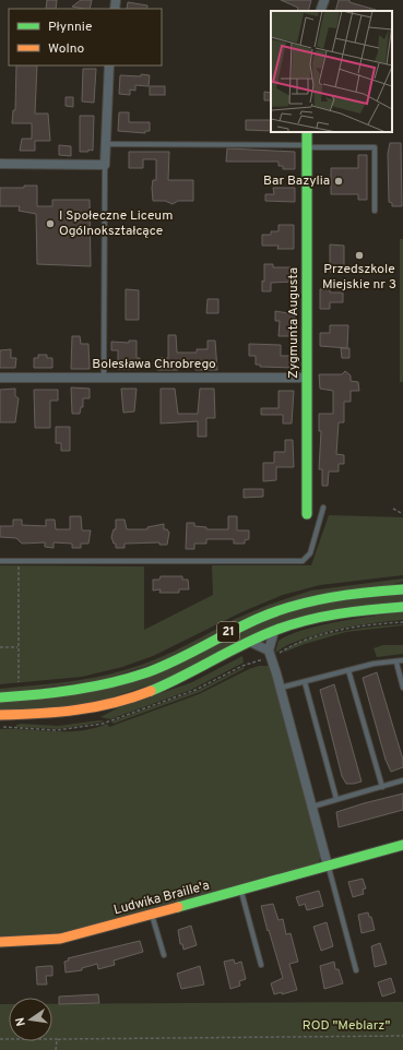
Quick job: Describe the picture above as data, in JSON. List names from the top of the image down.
{
  "streets": {
    "main road": ["Zygmunta Augusta", "21", "Ludwika Braille'a"],
    "street": ["Bolesława Chrobrego"]
  },
  "crossings": [
    ["Zygmunta Augusta", "Bolesława Chrobrego"]
  ],
  "parks": ["ROD \"Meblarz\""],
  "places": ["Bar Bazylia", "I Społeczne Liceum Ogólnokształcące", "Przedszkole Miejskie nr 3"],
  "legend": ["Płynnie", "Wolno"],
  "north": "left"
}
